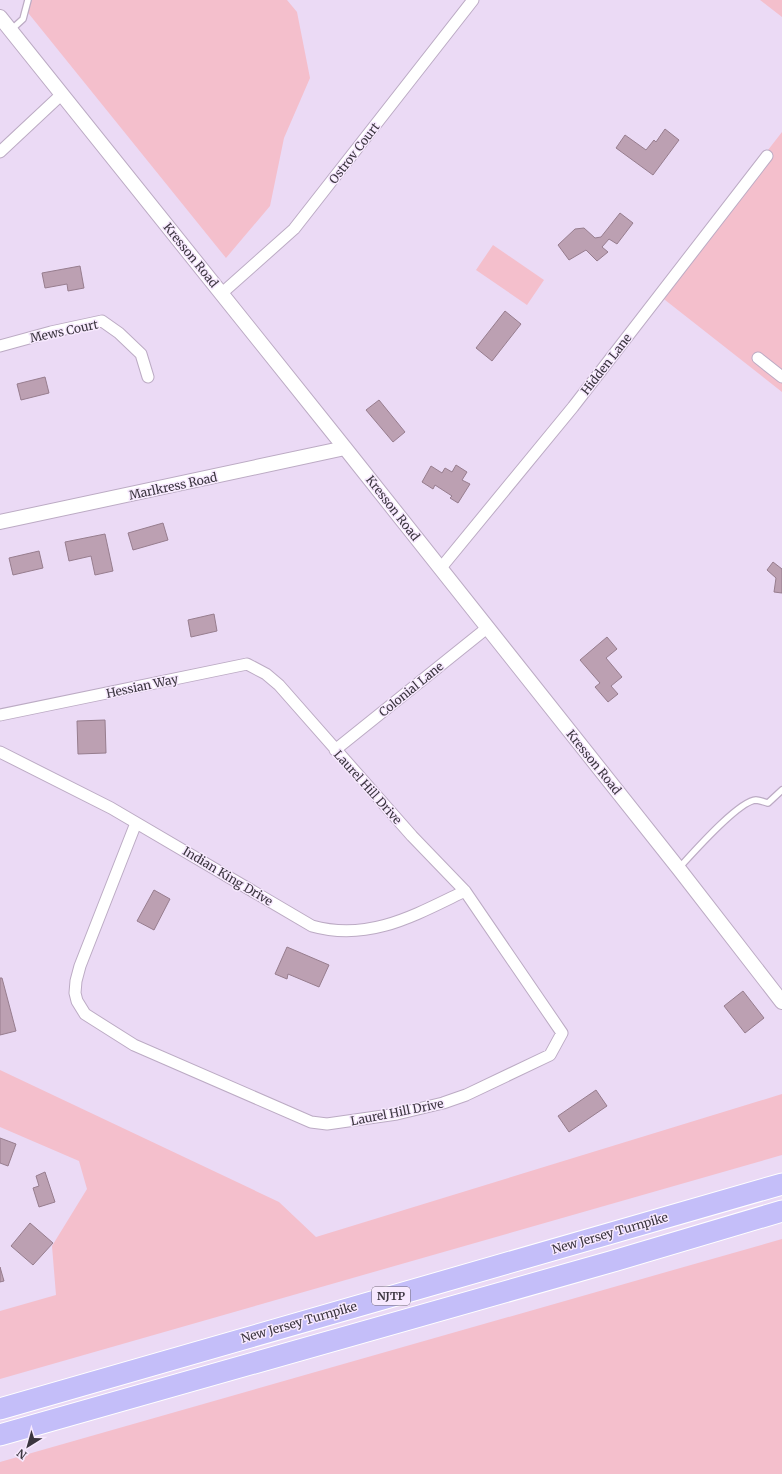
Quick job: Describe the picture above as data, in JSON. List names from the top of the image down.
{
  "streets": {
    "highway": ["New Jersey Turnpike", "NJTP"],
    "street": [
      "Ostrov Court",
      "Kresson Road",
      "Mews Court",
      "Hidden Lane",
      "Marlkress Road",
      "Hessian Way",
      "Colonial Lane",
      "Laurel Hill Drive",
      "Indian King Drive"
    ]
  },
  "crossings": [
    ["Ostrov Court", "Kresson Road"],
    ["Kresson Road", "Hidden Lane"],
    ["Kresson Road", "Marlkress Road"],
    ["Kresson Road", "Colonial Lane"],
    ["Hessian Way", "Laurel Hill Drive"],
    ["Colonial Lane", "Laurel Hill Drive"],
    ["Laurel Hill Drive", "Indian King Drive"]
  ],
  "north": "bottom left"
}
